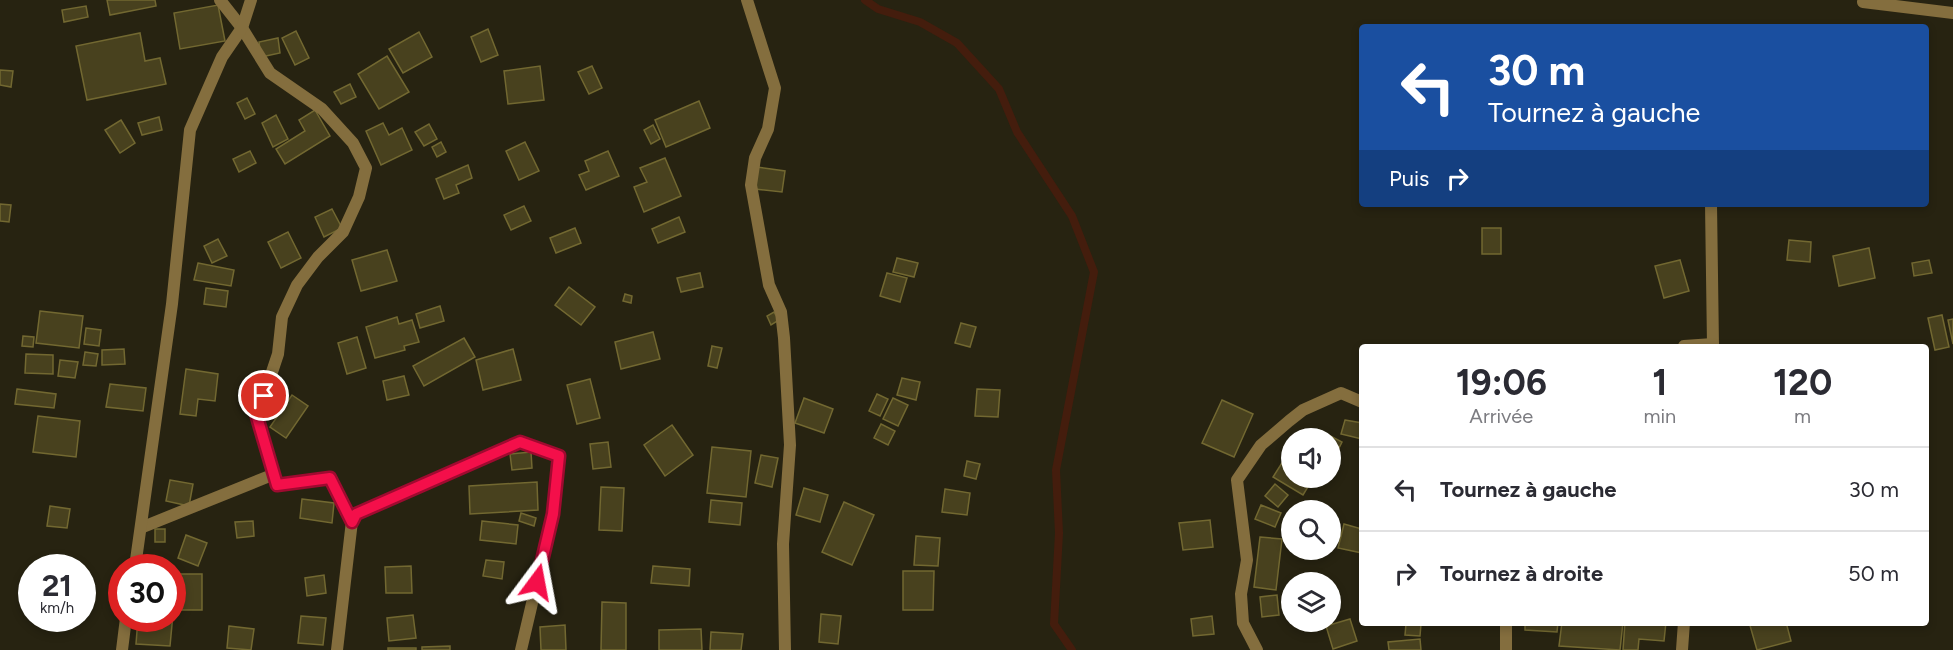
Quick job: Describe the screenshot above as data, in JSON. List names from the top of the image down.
{
  "page": {
    "turn": ["30 m", "Tournez à gauche"],
    "then": "Puis",
    "eta": [
      "19:06",
      "Arrivée",
      "1",
      "min",
      "120",
      "m"
    ],
    "list": [
      {
        "name": "Tournez à gauche",
        "value": "30 m"
      },
      {
        "name": "Tournez à droite",
        "value": "50 m"
      }
    ],
    "speed": "21 km/h",
    "limit": "30"
  }
}
